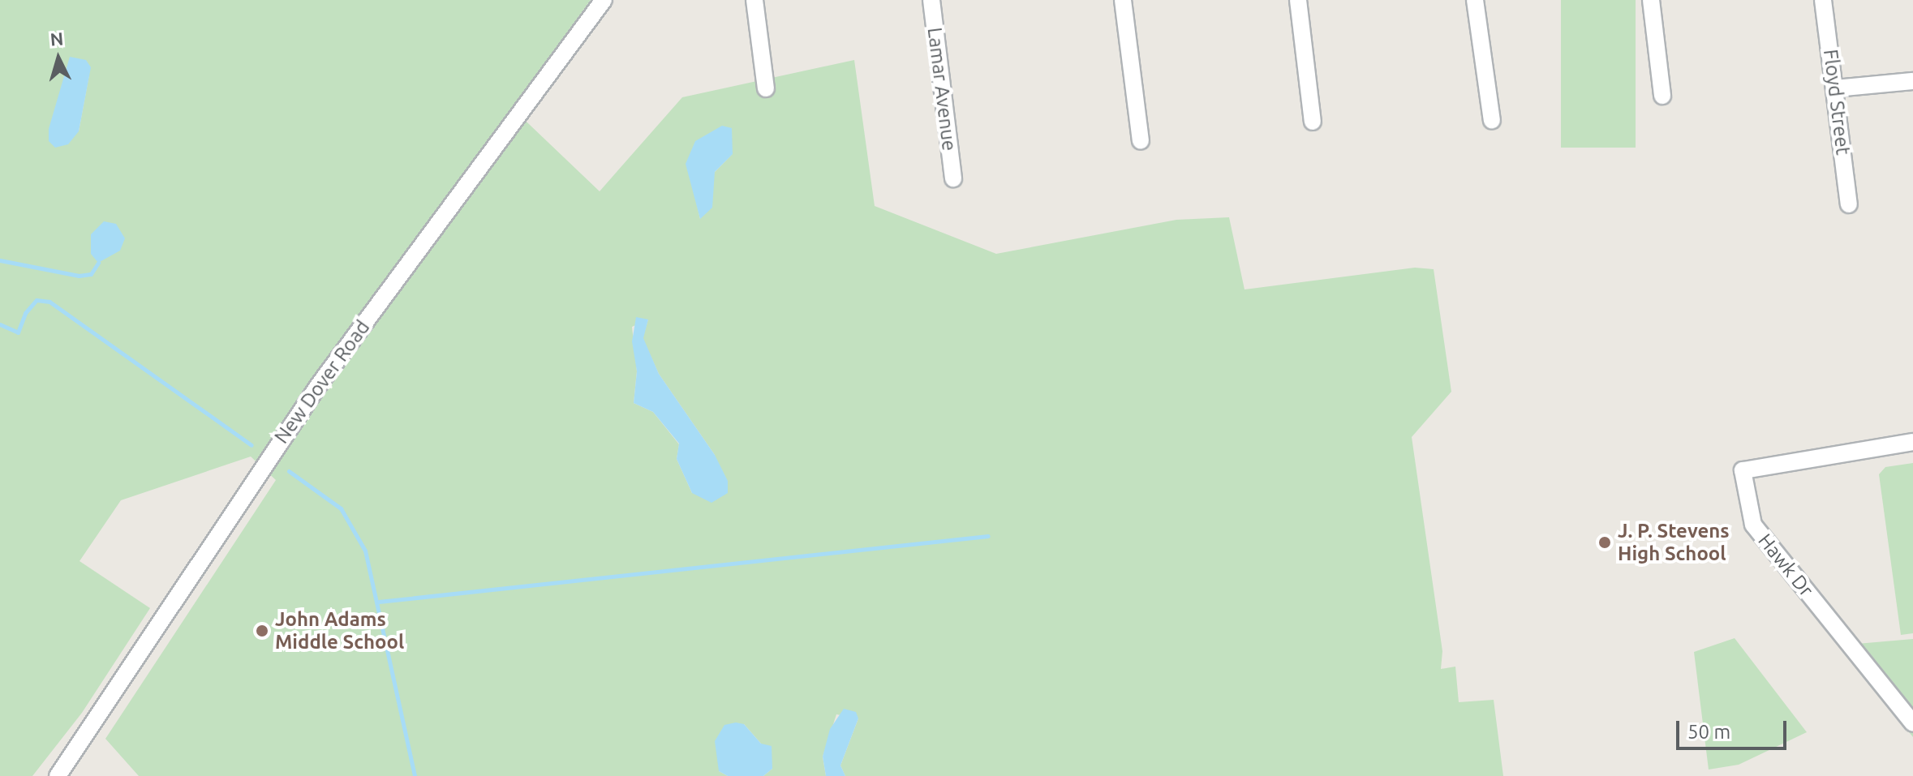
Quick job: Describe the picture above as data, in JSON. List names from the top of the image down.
{
  "streets": {
    "street": [
      "Lamar Avenue",
      "Floyd Street",
      "New Dover Road",
      "Hawk Dr"
    ]
  },
  "places": ["J. P. Stevens High School", "John Adams Middle School"],
  "scale_bar": "50 m",
  "north": "top"
}
